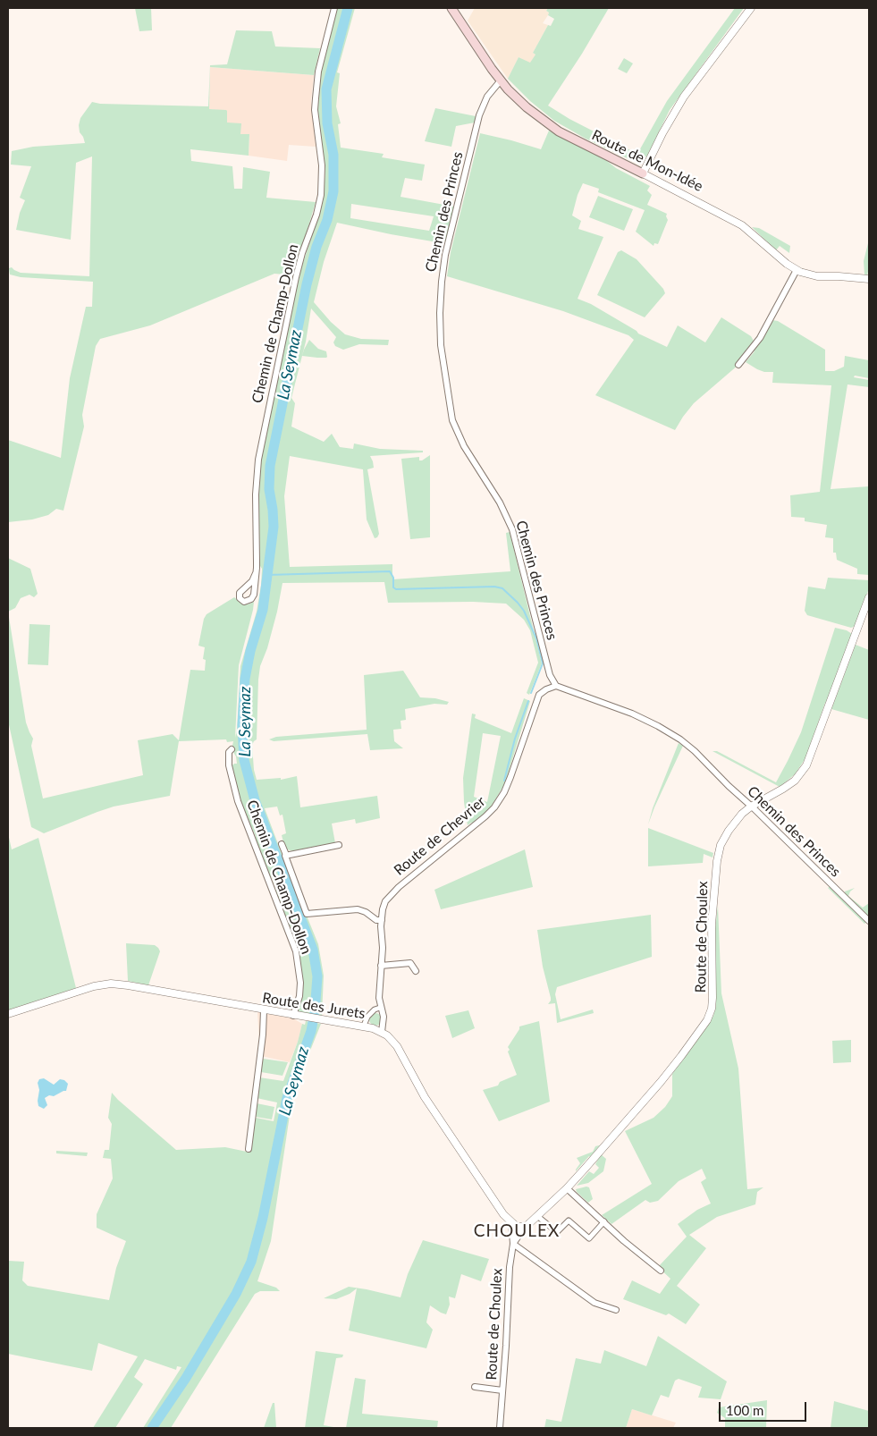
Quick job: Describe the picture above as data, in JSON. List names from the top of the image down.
{
  "streets": {
    "main road": ["Route de Mon-Idée"],
    "street": [
      "Chemin des Princes",
      "Chemin de Champ-Dollon",
      "Route de Chevrier",
      "Route de Choulex",
      "Route des Jurets"
    ]
  },
  "crossings": [
    ["Route de Mon-Idée", "Chemin des Princes"],
    ["Chemin des Princes", "Route de Chevrier"],
    ["Chemin des Princes", "Route de Choulex"],
    ["Chemin de Champ-Dollon", "Route des Jurets"],
    ["Route de Chevrier", "Route des Jurets"],
    ["Route de Choulex", "Route des Jurets"]
  ],
  "districts": ["CHOULEX"],
  "water": ["La Seymaz"],
  "scale_bar": "100 m"
}
